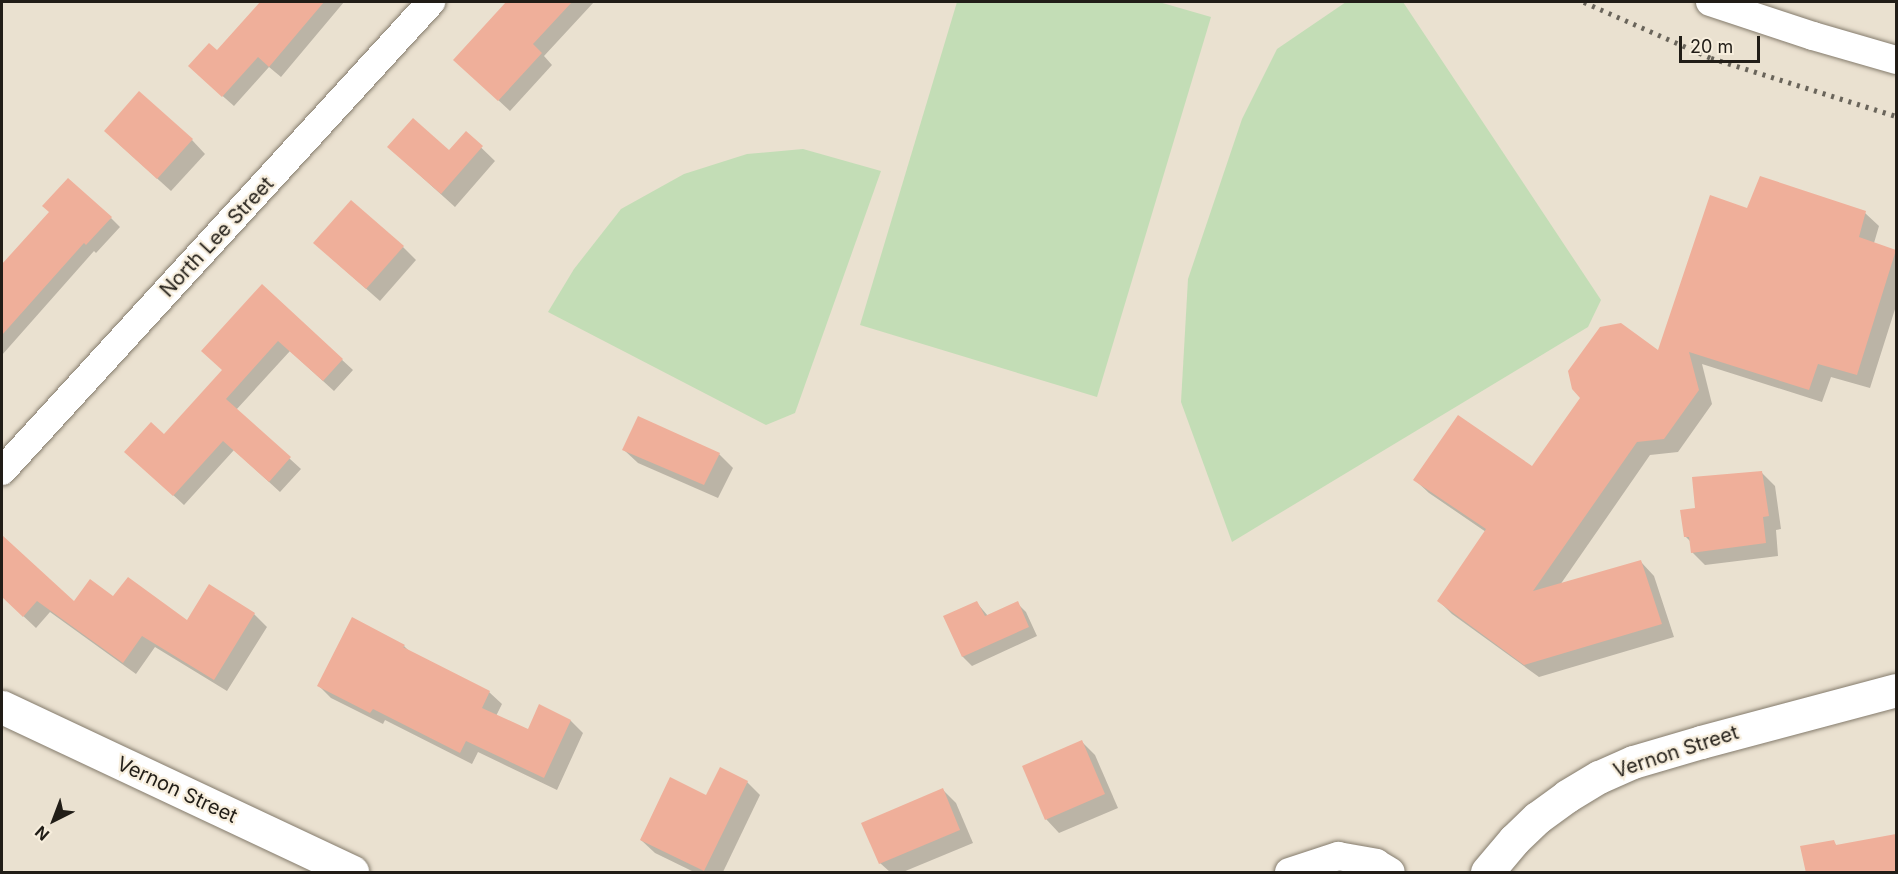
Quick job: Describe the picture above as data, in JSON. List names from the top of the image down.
{
  "streets": {
    "street": ["North Lee Street", "Vernon Street"]
  },
  "scale_bar": "20 m",
  "north": "bottom left"
}
